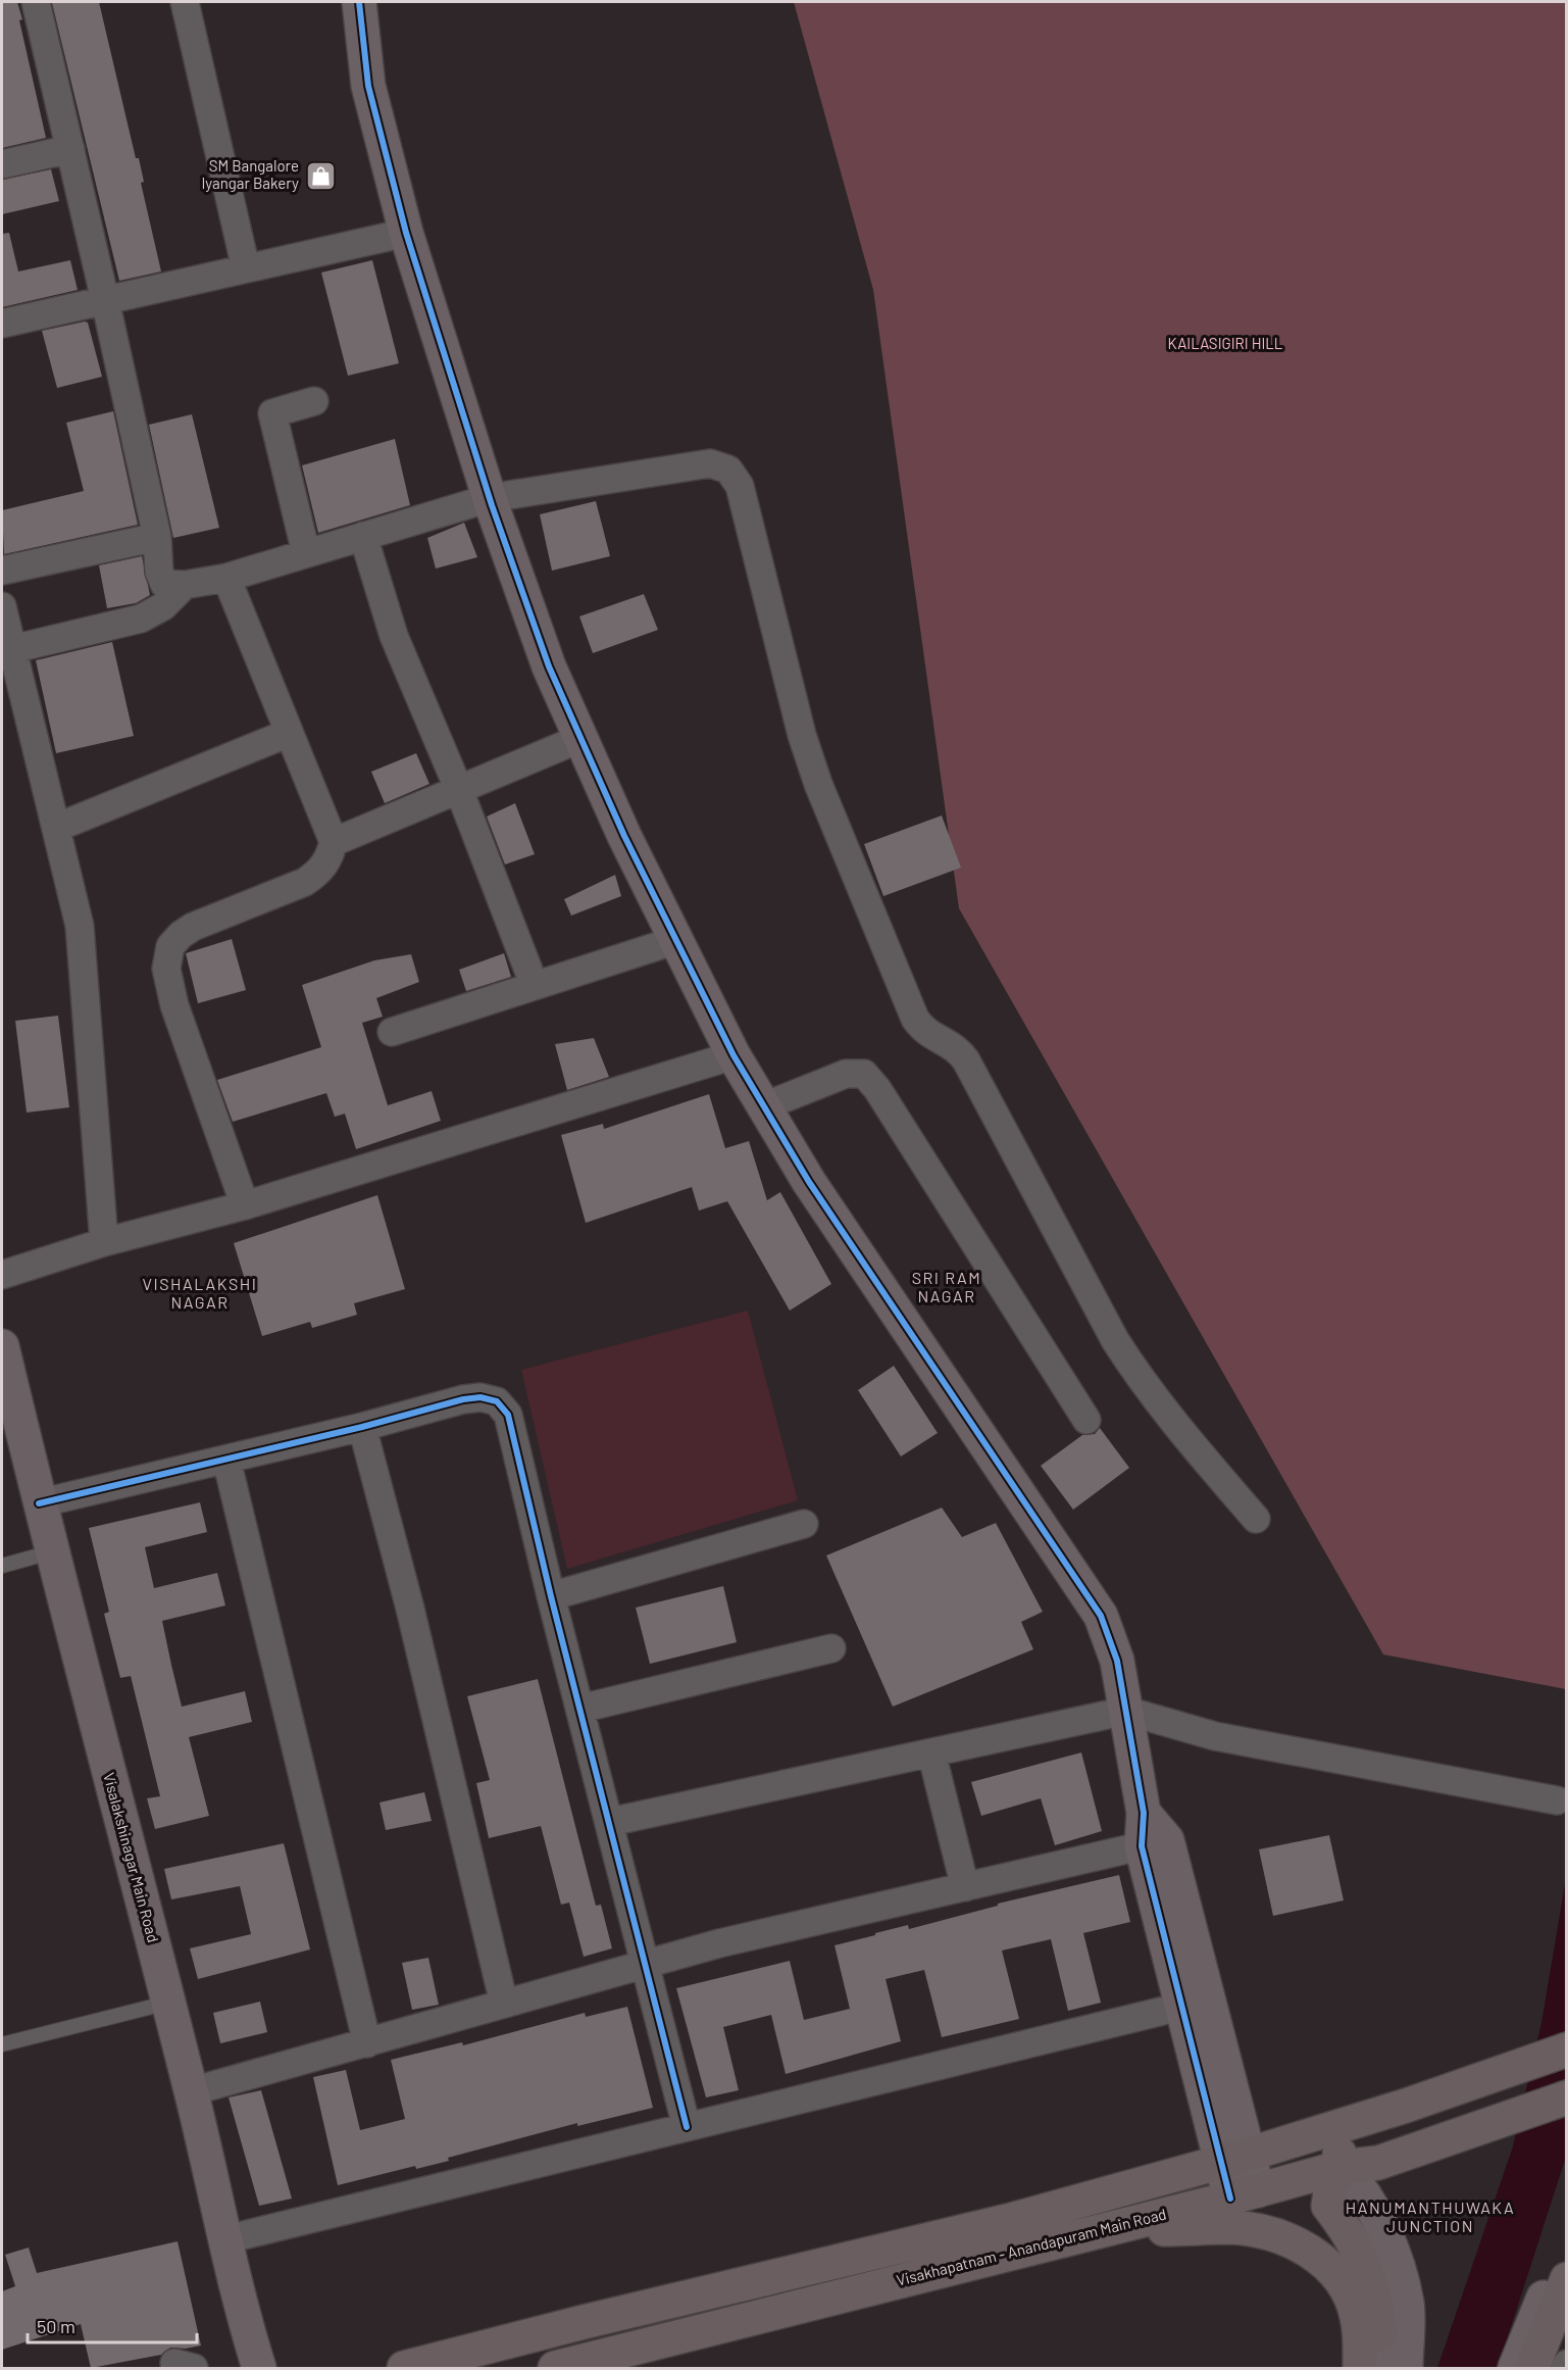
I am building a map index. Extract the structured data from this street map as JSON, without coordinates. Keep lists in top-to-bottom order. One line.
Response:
{"streets":{"main road":["Visakhapatnam - Anandapuram Main Road"],"street":["Visalakshinagar Main Road"]},"districts":["SRI RAM NAGAR","VISHALAKSHI NAGAR","HANUMANTHUWAKA JUNCTION"],"parks":["KAILASIGIRI HILL"],"places":{"shop":["SM Bangalore Iyangar Bakery"]},"scale_bar":"50 m"}
